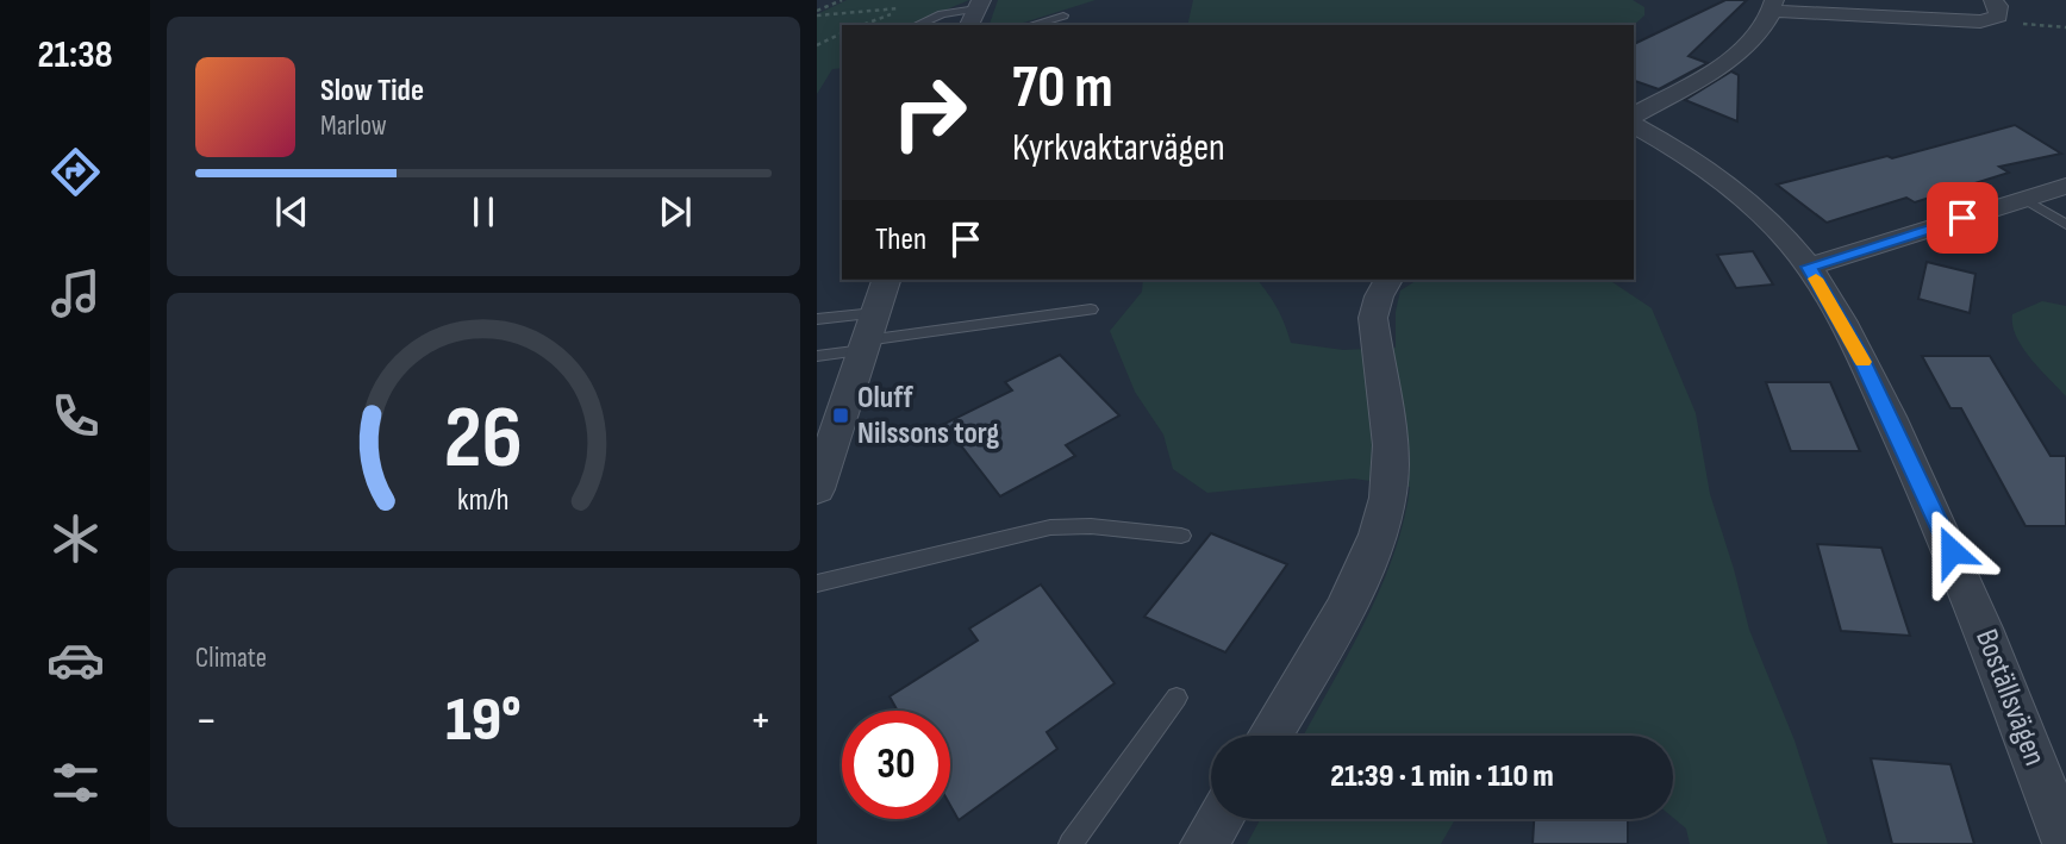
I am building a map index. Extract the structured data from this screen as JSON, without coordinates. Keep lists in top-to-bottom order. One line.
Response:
{"streets":{"street":["Boställsvägen"]},"places":{"transit":["Oluff Nilssons torg"]},"page":{"tabs":"21:38","turn":["70 m","Kyrkvaktarvägen"],"song":["Slow Tide","Marlow"],"then":"Then","tile":"Climate","heat":["−","19°","+"],"limit":"30","trip":"21:39 · 1 min · 110 m","gauge":["26","km/h"]}}
